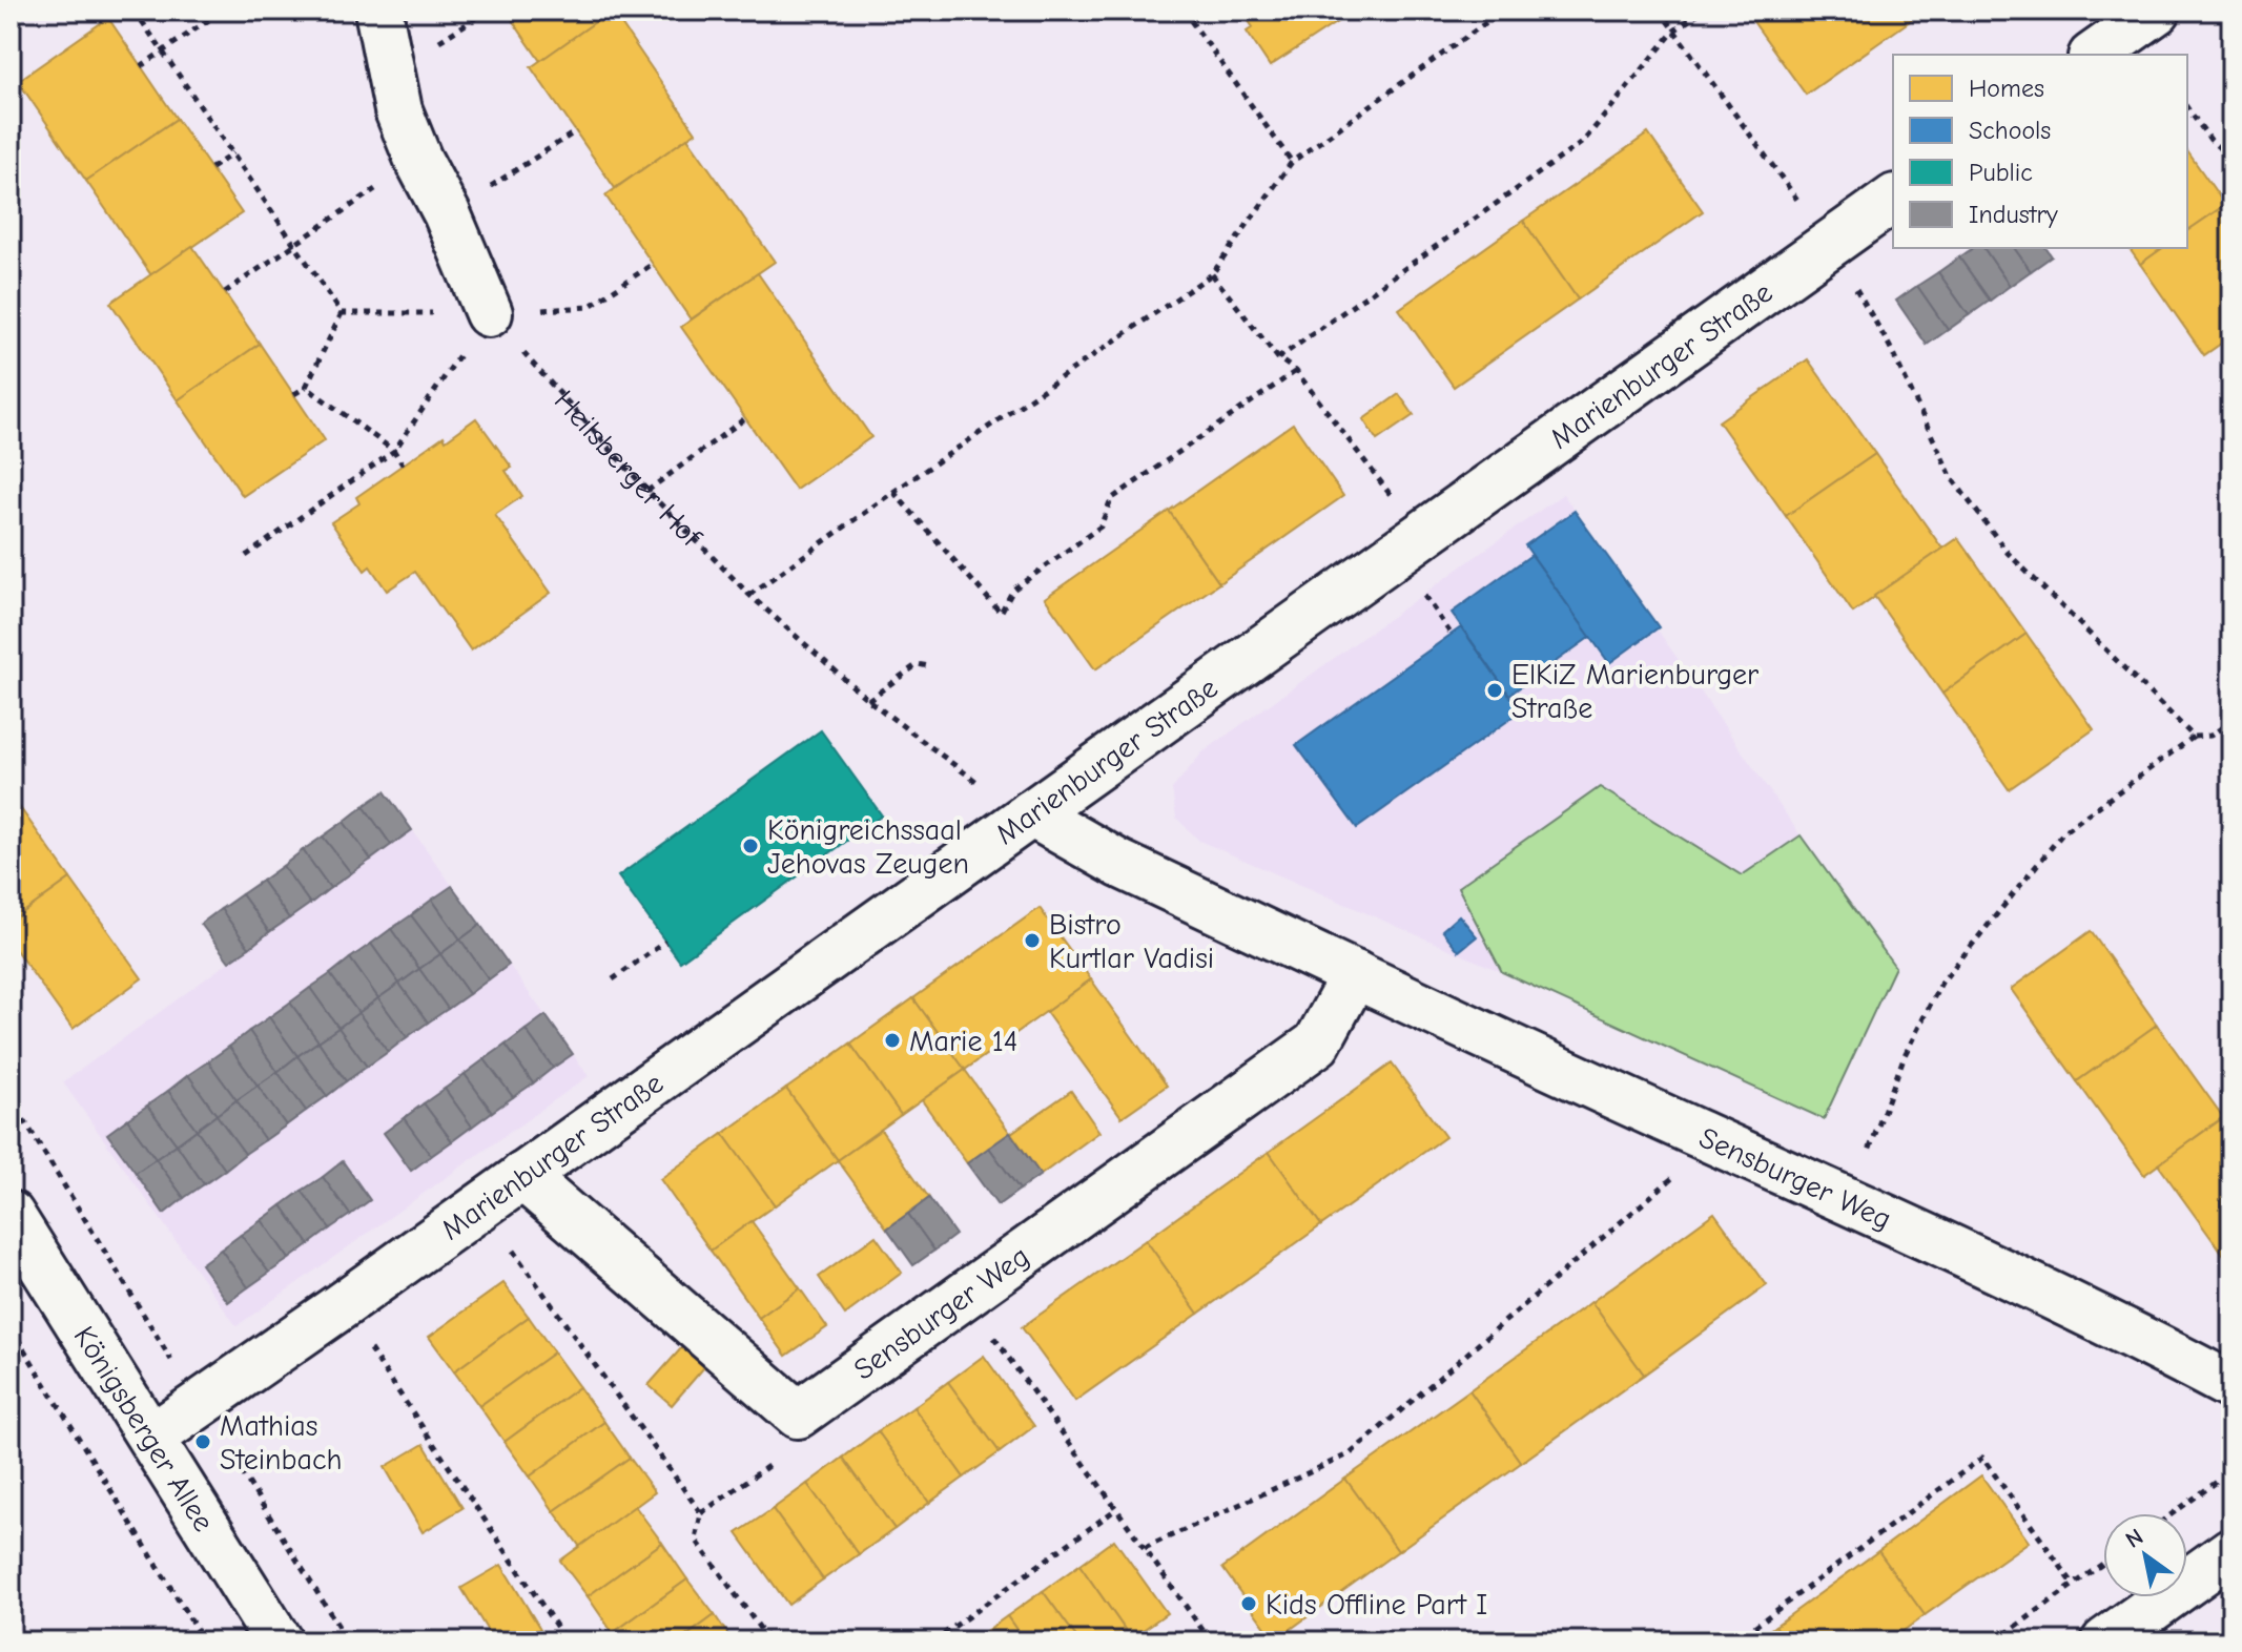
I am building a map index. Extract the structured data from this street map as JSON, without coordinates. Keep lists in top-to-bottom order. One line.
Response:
{"streets":{"street":["Marienburger Straße","Sensburger Weg","Königsberger Allee"],"path":["Heilsberger Hof"]},"crossings":[["Marienburger Straße","Heilsberger Hof"],["Marienburger Straße","Sensburger Weg"],["Marienburger Straße","Königsberger Allee"],["Heilsberger Hof","Sensburger Weg"]],"places":["ElKiZ Marienburger Straße","Königreichssaal Jehovas Zeugen","Bistro Kurtlar Vadisi","Marie 14","Mathias Steinbach","Kids Offline Part I"],"legend":["Homes","Schools","Public","Industry"],"north":"top left"}
